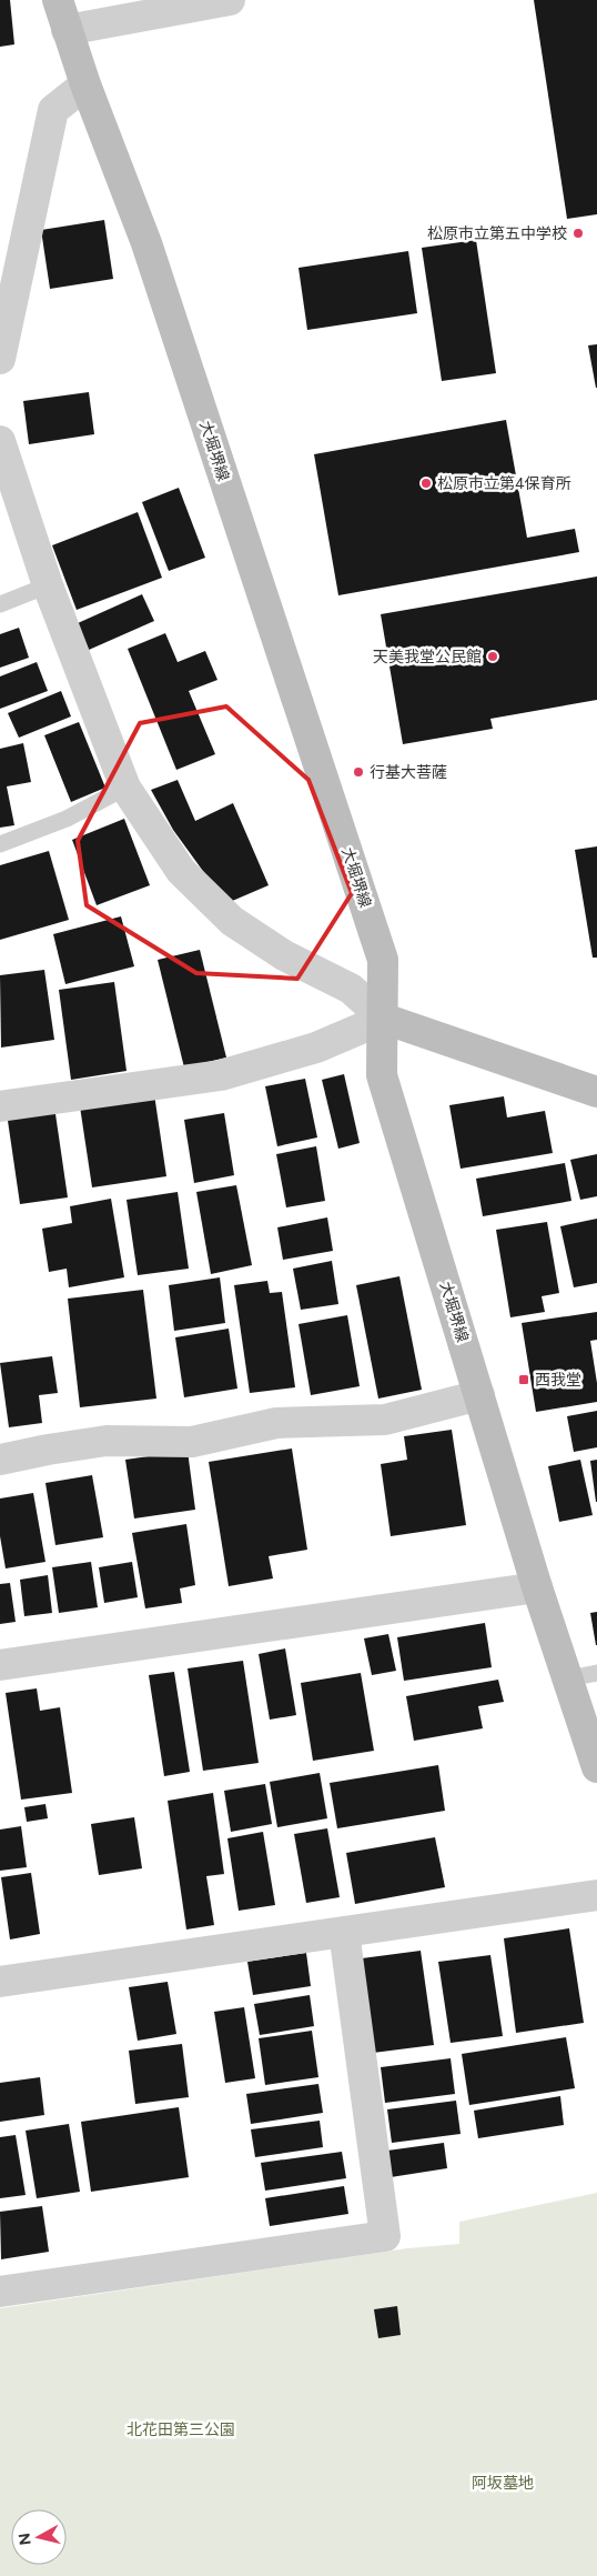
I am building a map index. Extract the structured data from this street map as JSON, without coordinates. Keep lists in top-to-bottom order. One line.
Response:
{"streets":{"main road":["大堀堺線"]},"parks":["北花田第三公園","阿坂墓地"],"places":{"other":["松原市立第五中学校","松原市立第4保育所","天美我堂公民館","行基大菩薩"],"transit":["西我堂"]},"north":"left"}
